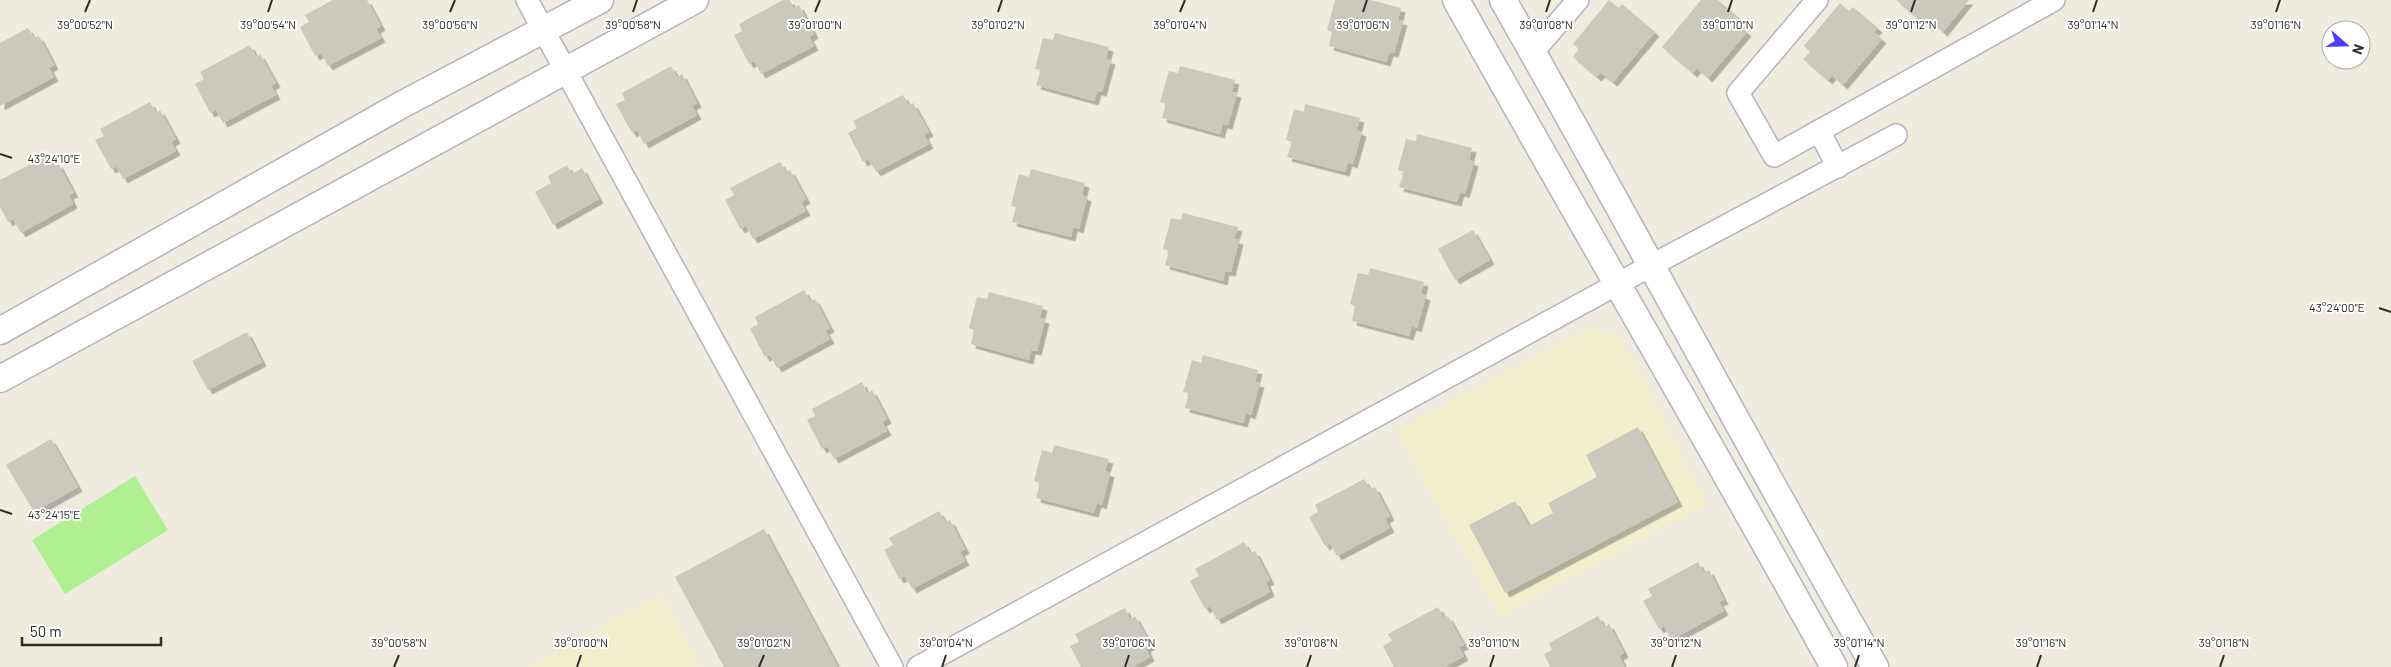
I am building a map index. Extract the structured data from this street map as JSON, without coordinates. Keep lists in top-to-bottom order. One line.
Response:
{"scale_bar":"50 m","north":"right","coordinates":["39°00'54\"N","39°00'56\"N","39°00'58\"N","39°01'00\"N","39°01'04\"N","39°01'08\"N","39°00'52\"N","39°01'02\"N","39°01'06\"N","39°01'10\"N","39°01'12\"N","39°01'14\"N","39°01'16\"N","43°24'10\"E","43°24'00\"E","43°24'15\"E","39°01'18\"N"]}
